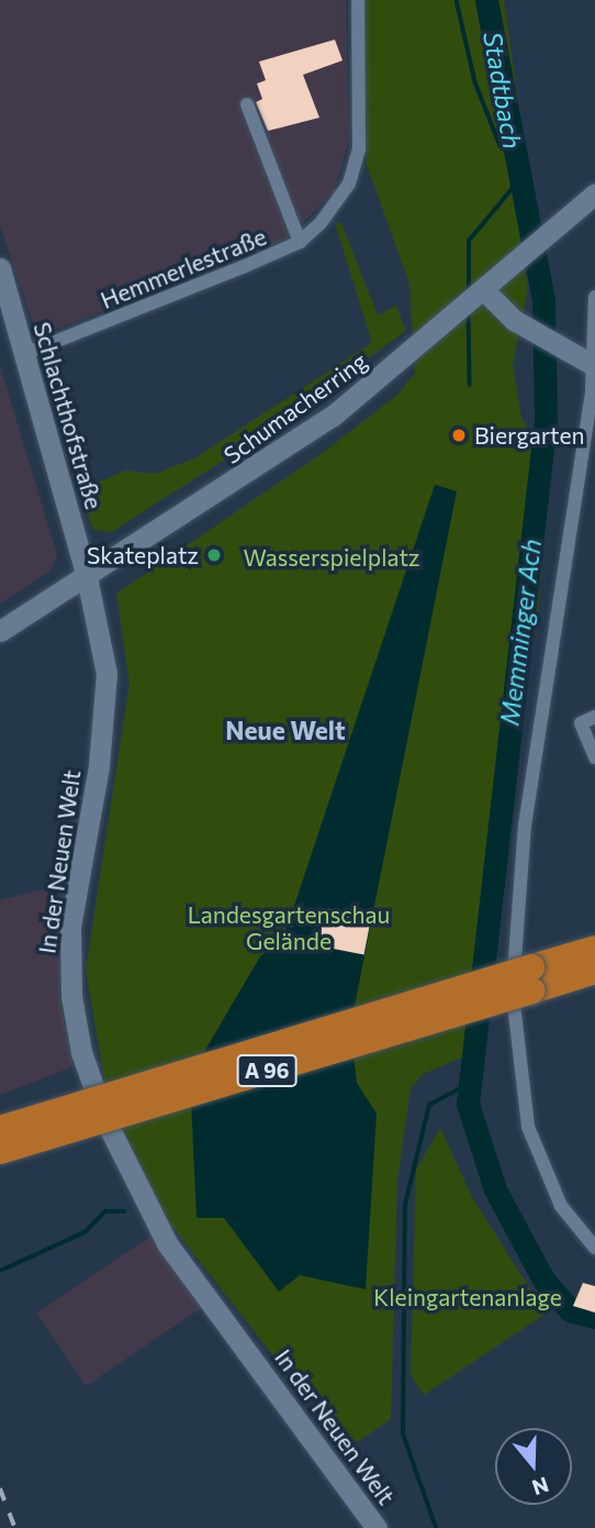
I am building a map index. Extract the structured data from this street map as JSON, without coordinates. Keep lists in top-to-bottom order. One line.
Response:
{"streets":{"highway":["A 96"],"street":["Hemmerlestraße","Schumacherring","Schlachthofstraße","In der Neuen Welt"]},"crossings":[["Hemmerlestraße","Schlachthofstraße"],["Schumacherring","Schlachthofstraße"],["Schumacherring","In der Neuen Welt"],["Schlachthofstraße","In der Neuen Welt"]],"districts":["Neue Welt"],"water":["Stadtbach","Memminger Ach"],"parks":["Wasserspielplatz","Landesgartenschau Gelände","Kleingartenanlage"],"places":["Biergarten","Skateplatz"],"north":"bottom"}
